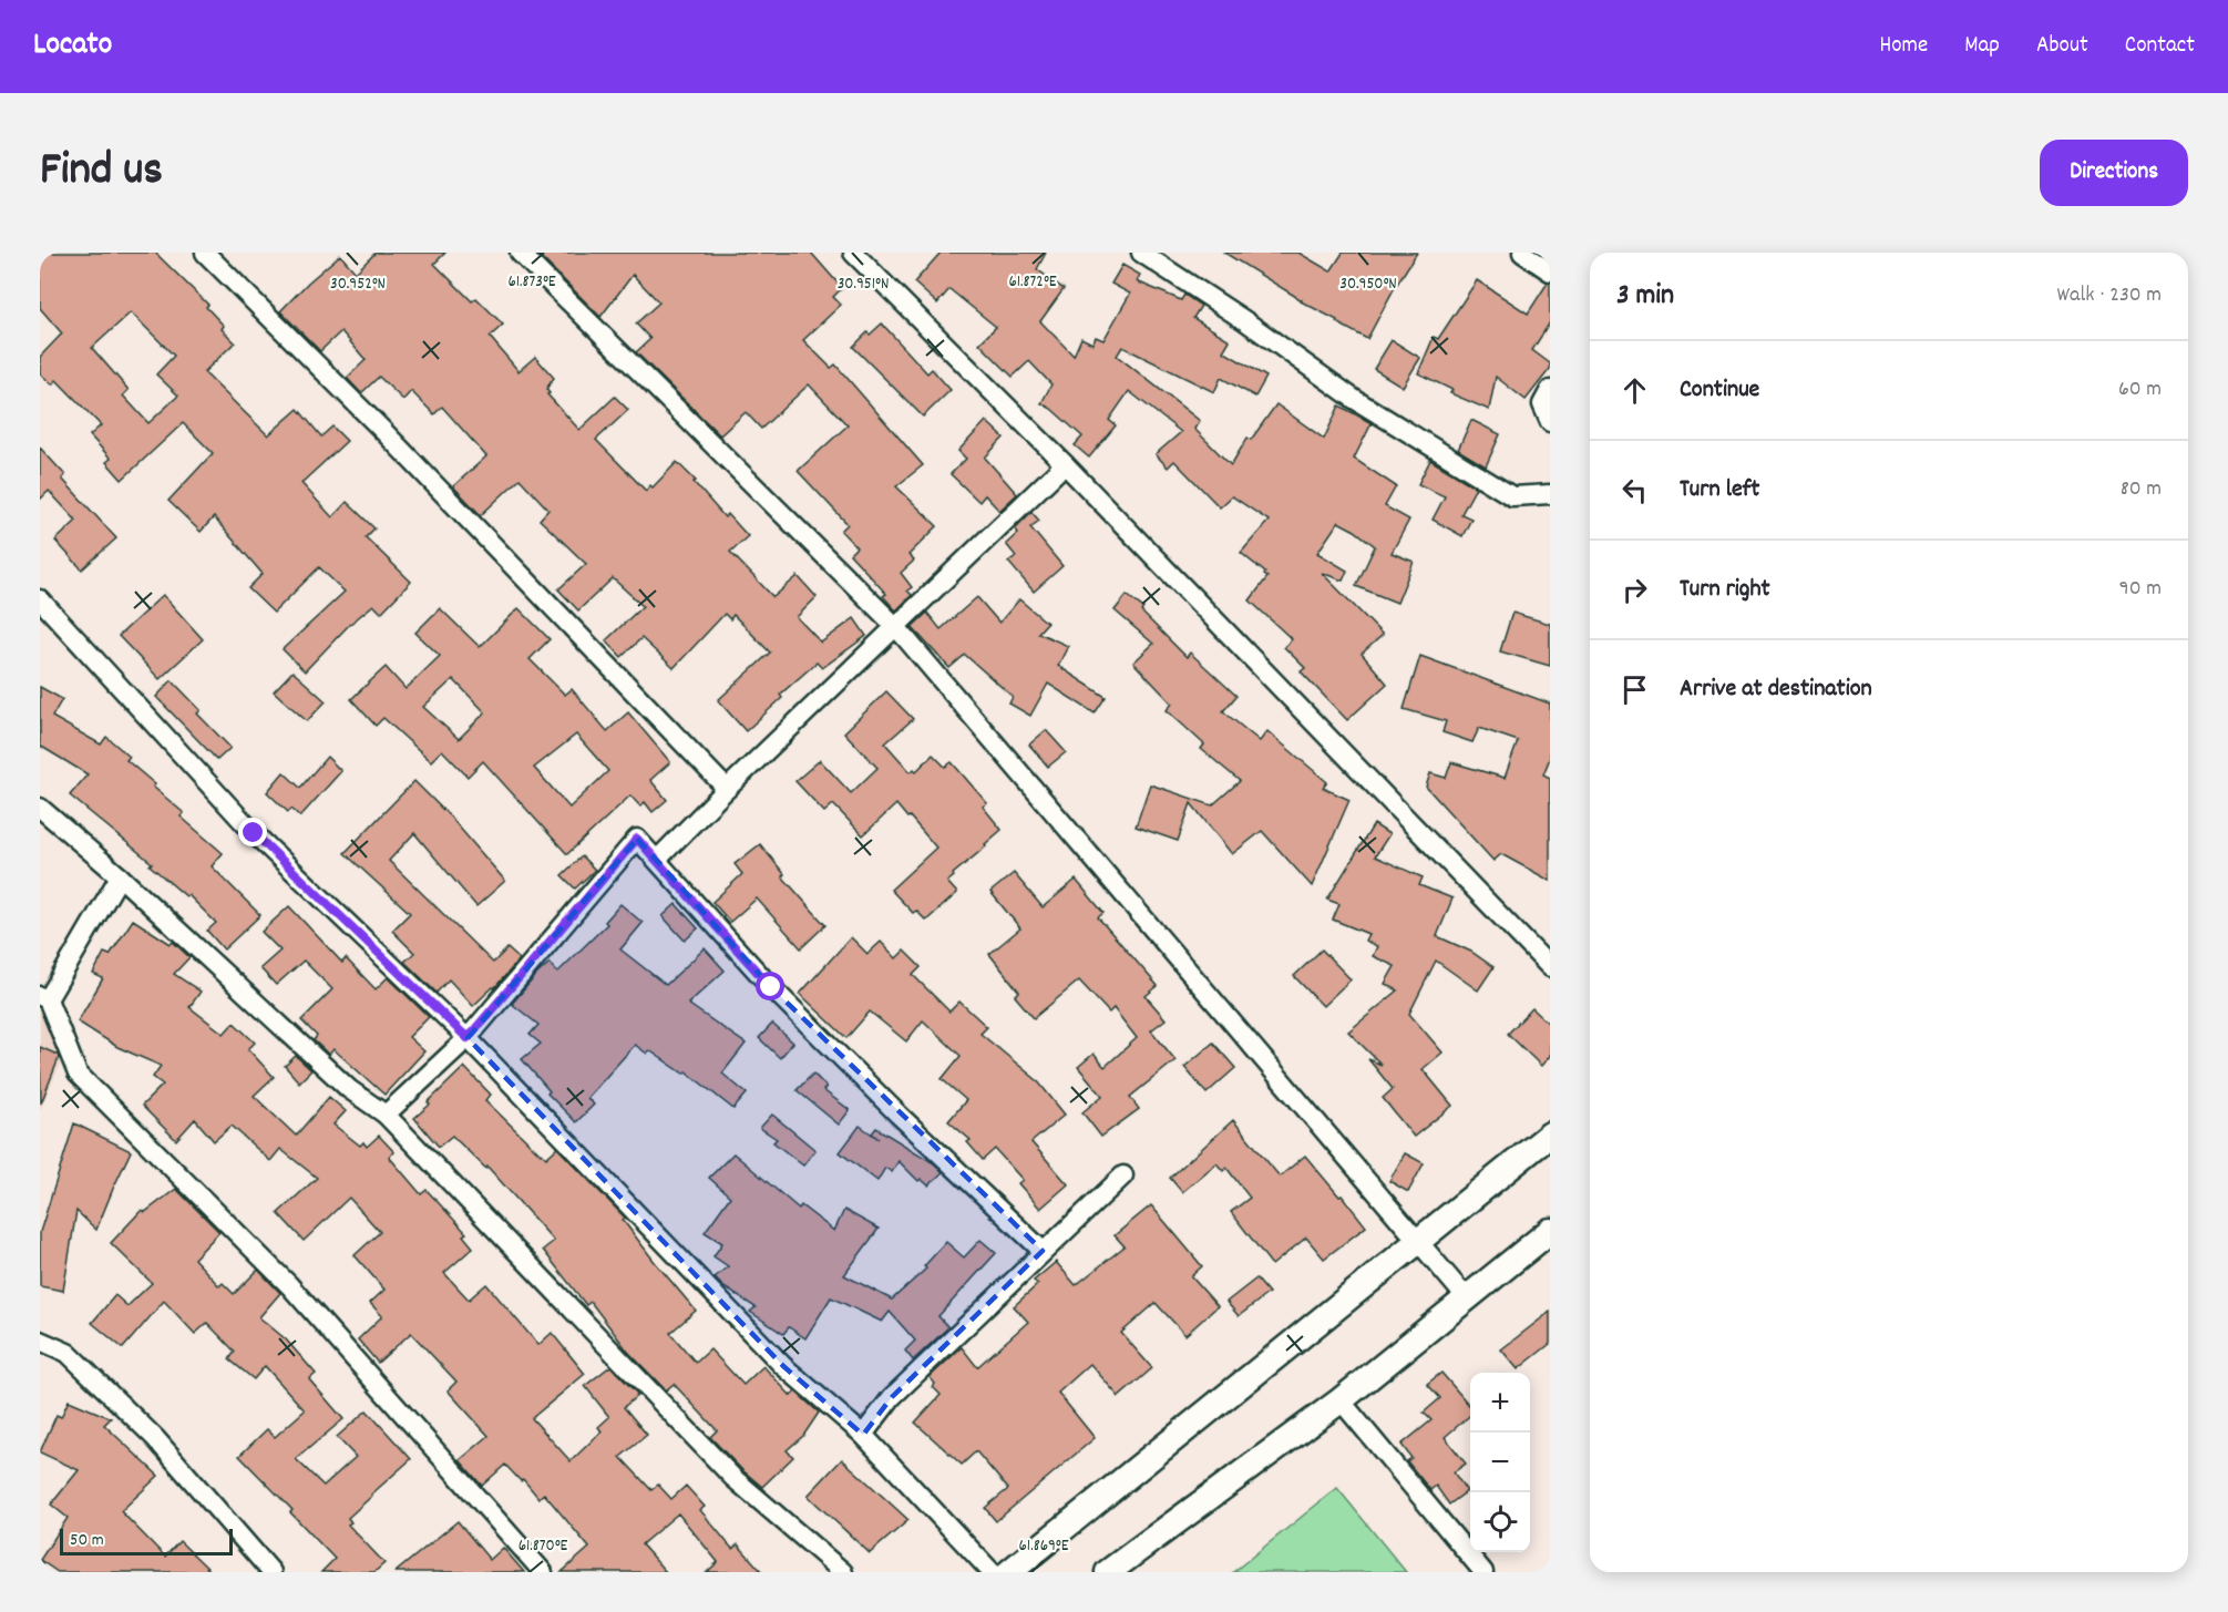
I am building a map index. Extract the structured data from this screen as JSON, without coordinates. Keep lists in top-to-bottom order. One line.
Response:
{"scale_bar":"50 m","page":{"header":"Locato","nav":["Home","Map","About","Contact"],"title":"Find us","buttons":"Directions","heading":["3 min","Walk · 230 m"],"list":[["Continue","60 m"],["Turn left","80 m"],["Turn right","90 m"],"Arrive at destination"],"map_buttons":["+","−"],"scale":"50 m"},"coordinates":["61.873°E","61.872°E","30.952°N","30.951°N","30.950°N","61.870°E","61.869°E"]}
